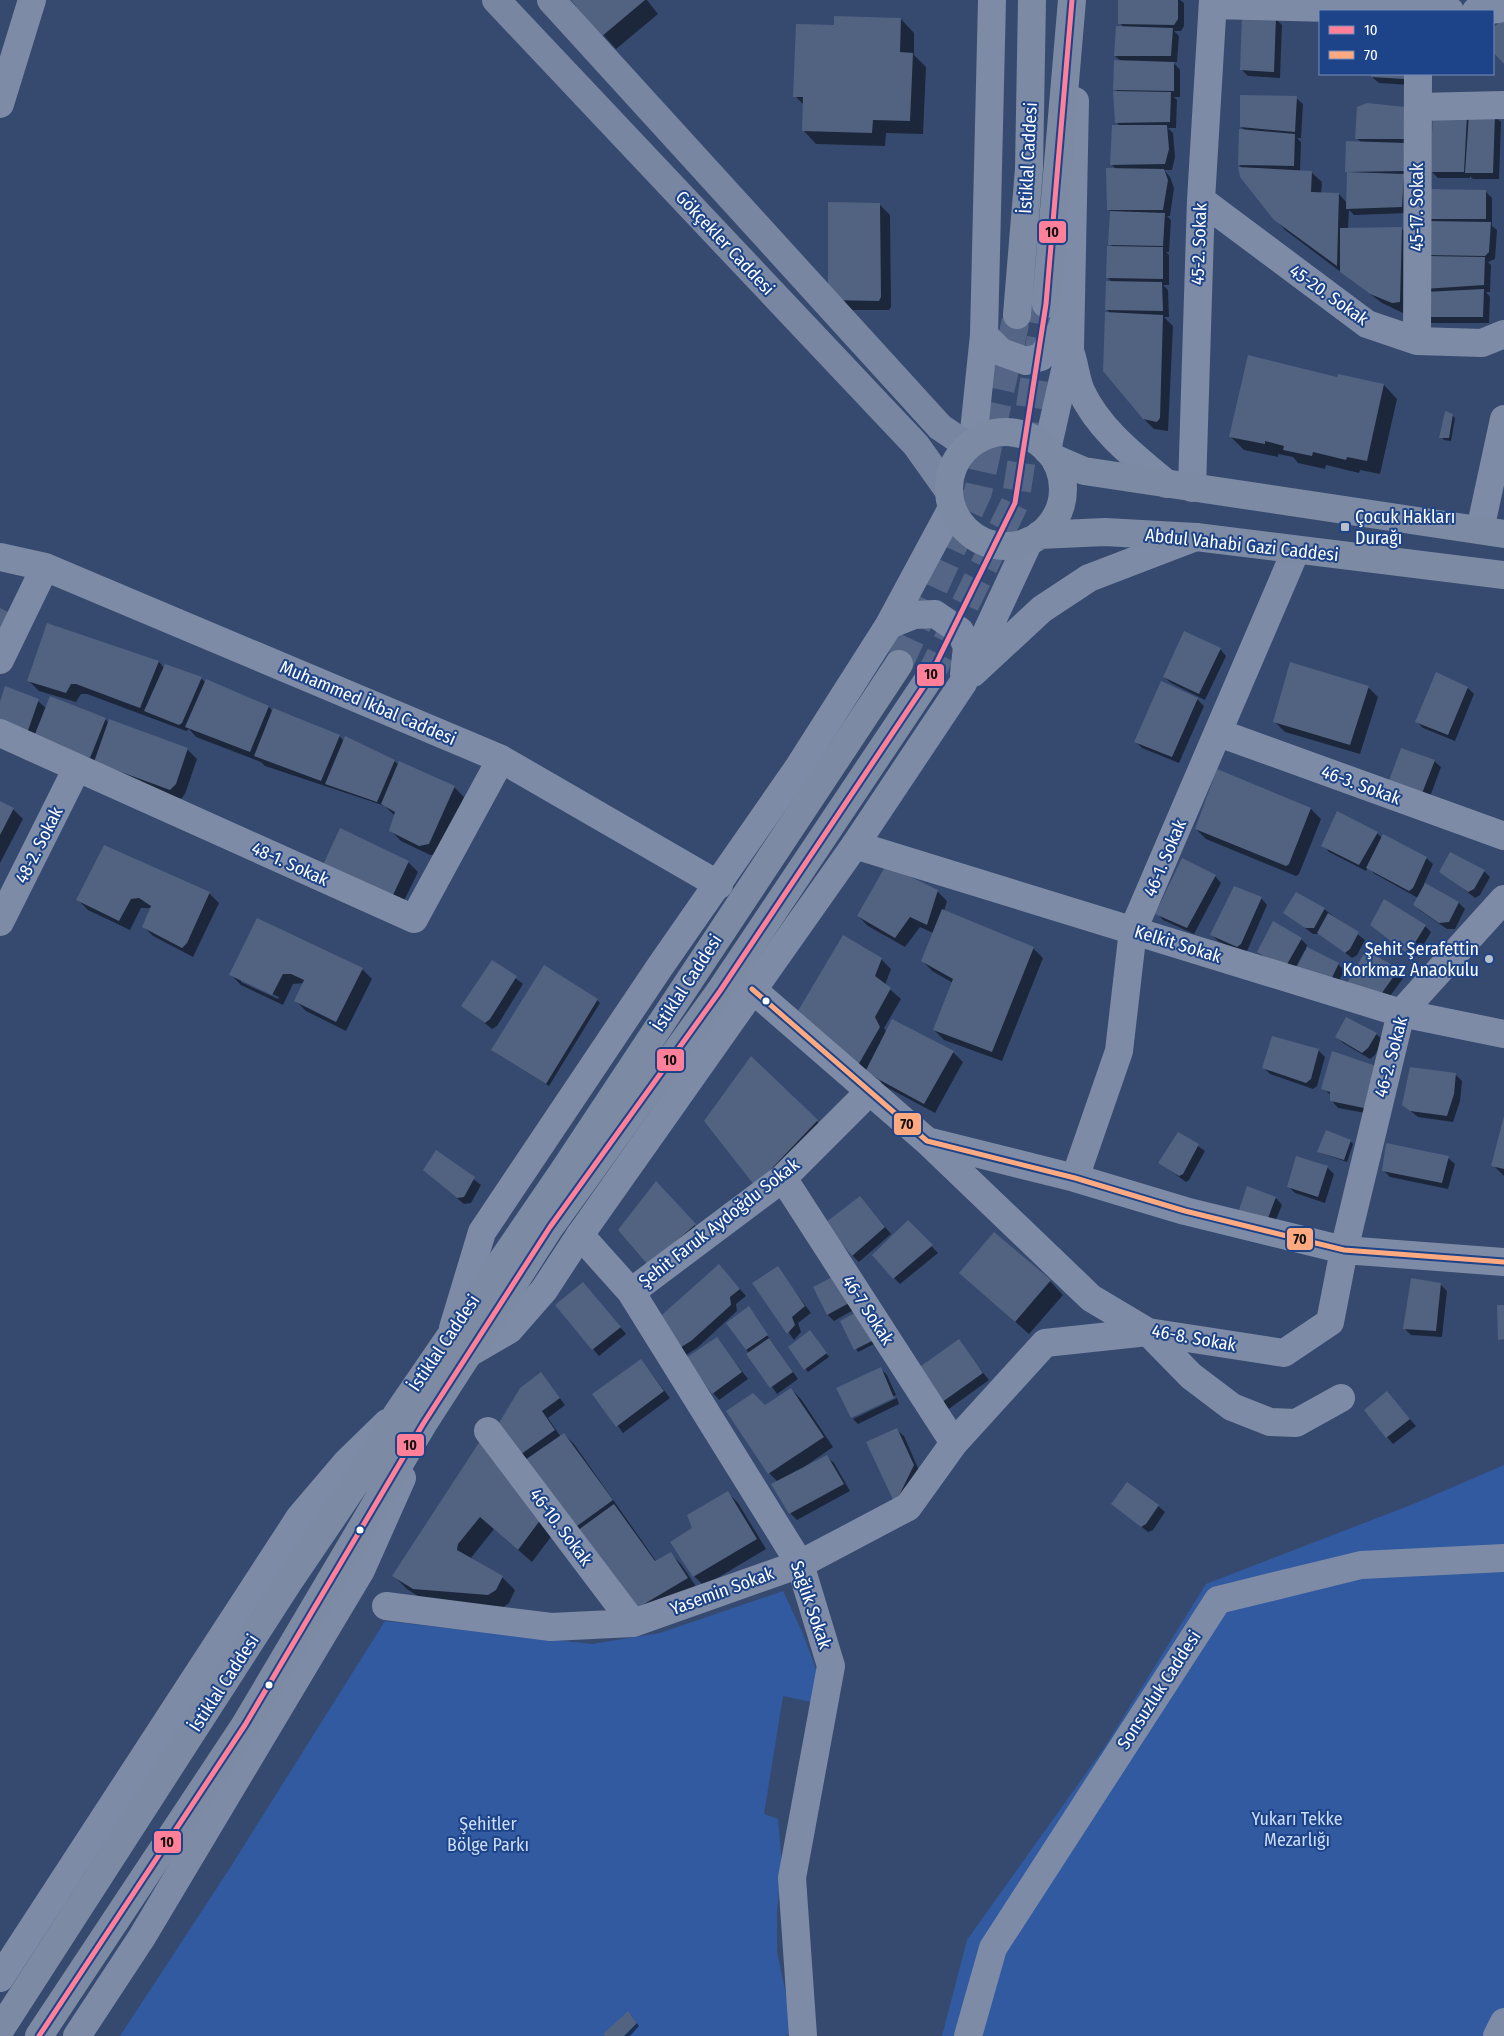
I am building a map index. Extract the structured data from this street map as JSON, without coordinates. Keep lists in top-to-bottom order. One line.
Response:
{"streets":{"main road":["İstiklal Caddesi","Gökçekler Caddesi","Abdul Vahabi Gazi Caddesi"],"street":["45-17. Sokak","45-2. Sokak","45-20. Sokak","Muhammed İkbal Caddesi","46-3. Sokak","48-2. Sokak","46-1. Sokak","48-1. Sokak","Kelkit Sokak","46-2. Sokak","Şehit Faruk Aydoğdu Sokak","46-7 Sokak","46-8. Sokak","46-10. Sokak","Yasemin Sokak","Sağlık Sokak","Sonsuzluk Caddesi"]},"crossings":[["45-17. Sokak","45-20. Sokak"],["Gökçekler Caddesi","Abdul Vahabi Gazi Caddesi"],["45-2. Sokak","45-20. Sokak"],["Abdul Vahabi Gazi Caddesi","46-1. Sokak"],["Muhammed İkbal Caddesi","48-1. Sokak"],["46-3. Sokak","46-1. Sokak"],["48-2. Sokak","48-1. Sokak"],["46-1. Sokak","Kelkit Sokak"],["Kelkit Sokak","46-2. Sokak"],["46-2. Sokak","46-8. Sokak"],["Şehit Faruk Aydoğdu Sokak","46-7 Sokak"],["Şehit Faruk Aydoğdu Sokak","46-8. Sokak"],["Şehit Faruk Aydoğdu Sokak","Sağlık Sokak"],["46-7 Sokak","Yasemin Sokak"],["46-8. Sokak","Yasemin Sokak"],["46-10. Sokak","Yasemin Sokak"],["Yasemin Sokak","Sağlık Sokak"]],"parks":["Yukarı Tekke Mezarlığı","Şehitler Bölge Parkı"],"places":{"transit":["Çocuk Hakları Durağı"],"other":["Şehit Şerafettin Korkmaz Anaokulu"]},"lines":["transit line 10","transit line 70"],"legend":["10","70"]}
